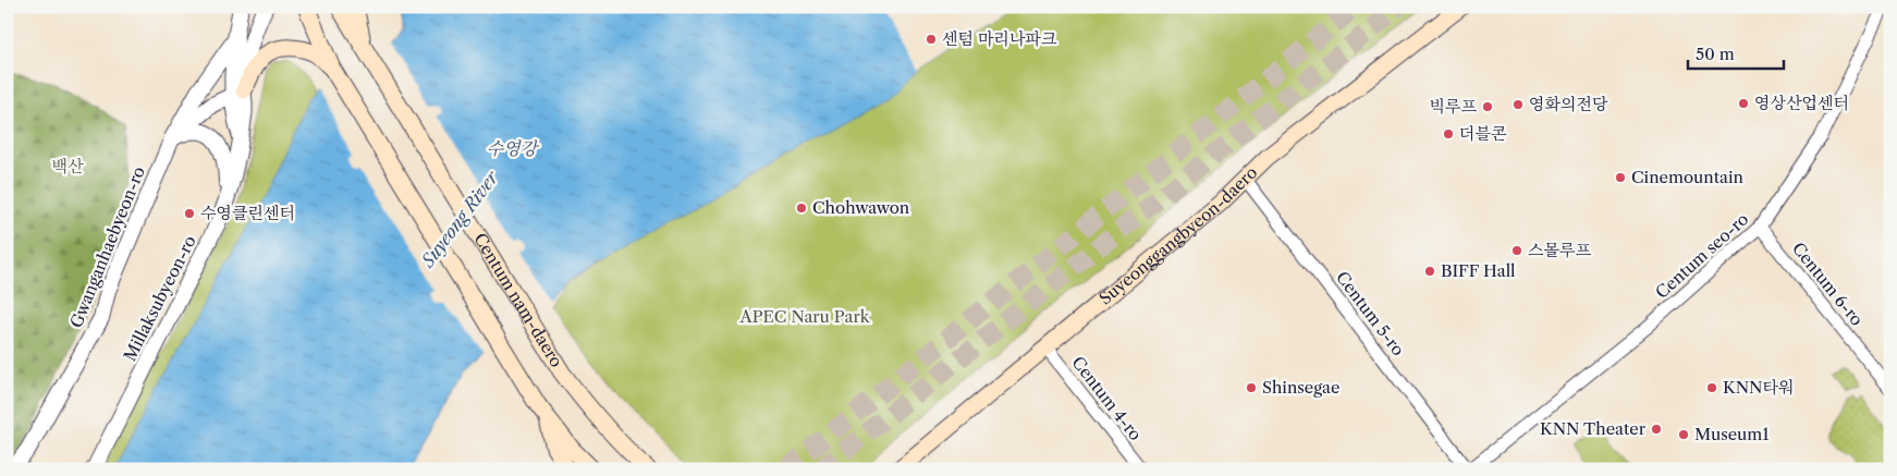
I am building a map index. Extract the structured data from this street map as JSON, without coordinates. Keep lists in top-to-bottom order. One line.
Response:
{"streets":{"main road":["Suyeonggangbyeon-daero","Centum nam-daero"],"street":["Gwanganhaebyeon-ro","Centum seo-ro","Centum 6-ro","Millaksubyeon-ro","Centum 5-ro","Centum 4-ro"]},"crossings":[["Suyeonggangbyeon-daero","Centum 5-ro"],["Suyeonggangbyeon-daero","Centum 4-ro"],["Gwanganhaebyeon-ro","Millaksubyeon-ro"],["Centum seo-ro","Centum 6-ro"],["Centum seo-ro","Centum 5-ro"]],"water":["수영강","Suyeong River"],"parks":["백산","APEC Naru Park"],"places":["센텀 마리나파크","영상산업센터","영화의전당","빅루프","더블콘","Cinemountain","Chohwawon","수영클린센터","스몰루프","BIFF Hall","Shinsegae","KNN타워","KNN Theater","Museum1"],"scale_bar":"50 m"}
